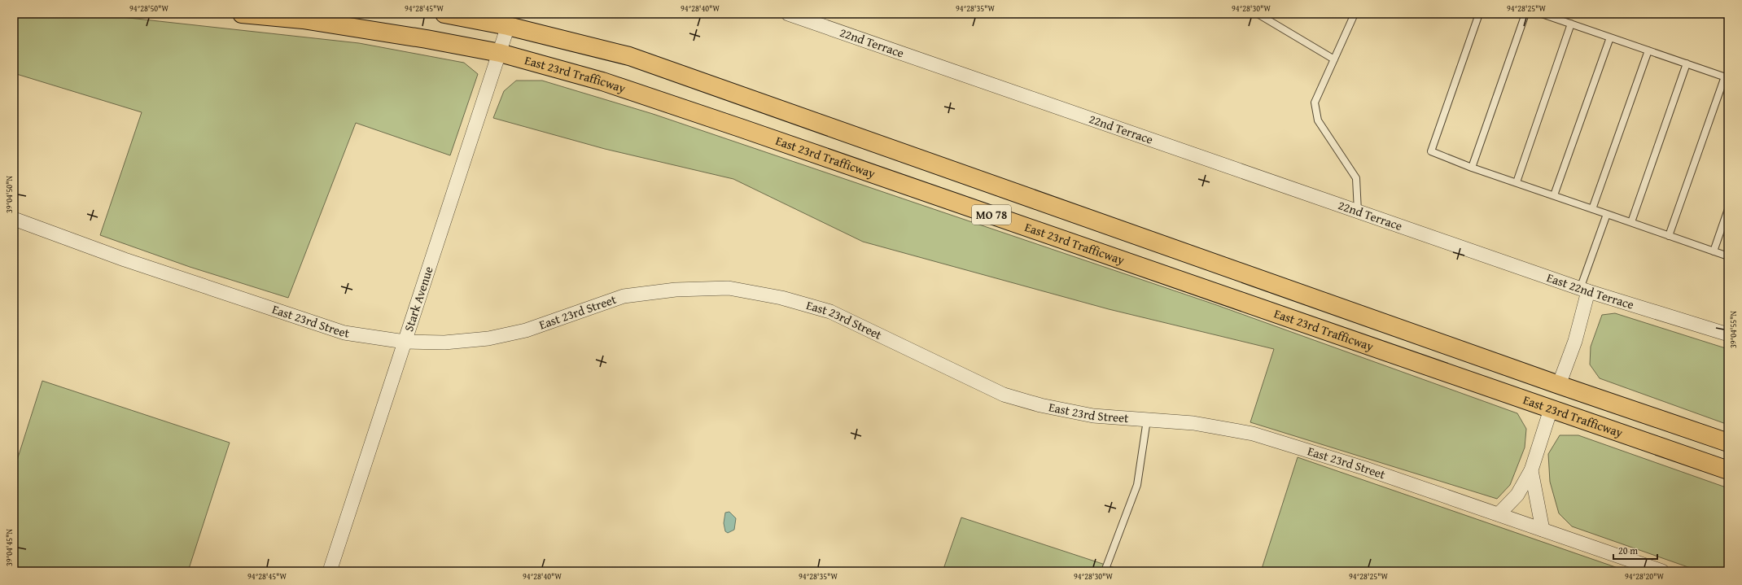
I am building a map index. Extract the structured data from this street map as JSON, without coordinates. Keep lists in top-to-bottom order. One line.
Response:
{"streets":{"main road":["East 23rd Trafficway","MO 78"],"street":["22nd Terrace","East 22nd Terrace","Stark Avenue","East 23rd Street"]},"crossings":[["22nd Terrace","East 22nd Terrace"],["East 23rd Trafficway","Stark Avenue"],["MO 78","Stark Avenue"],["Stark Avenue","East 23rd Street"]],"scale_bar":"20 m","coordinates":["94°28'50\"W","94°28'45\"W","94°28'40\"W","94°28'35\"W","94°28'30\"W","94°28'25\"W","39°04'50\"N","39°04'55\"N","39°04'45\"N","94°28'20\"W"]}
